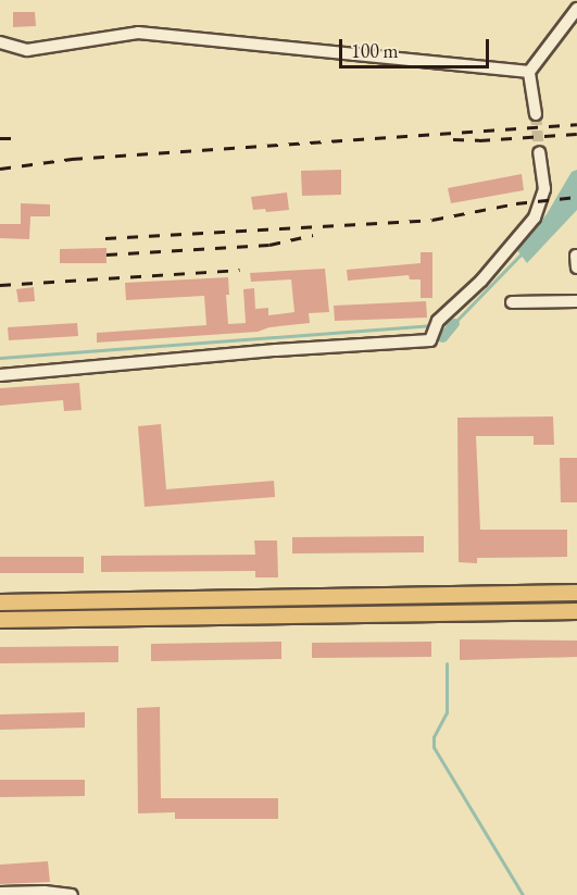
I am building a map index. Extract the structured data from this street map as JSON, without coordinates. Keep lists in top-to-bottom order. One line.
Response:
{"scale_bar":"100 m"}
